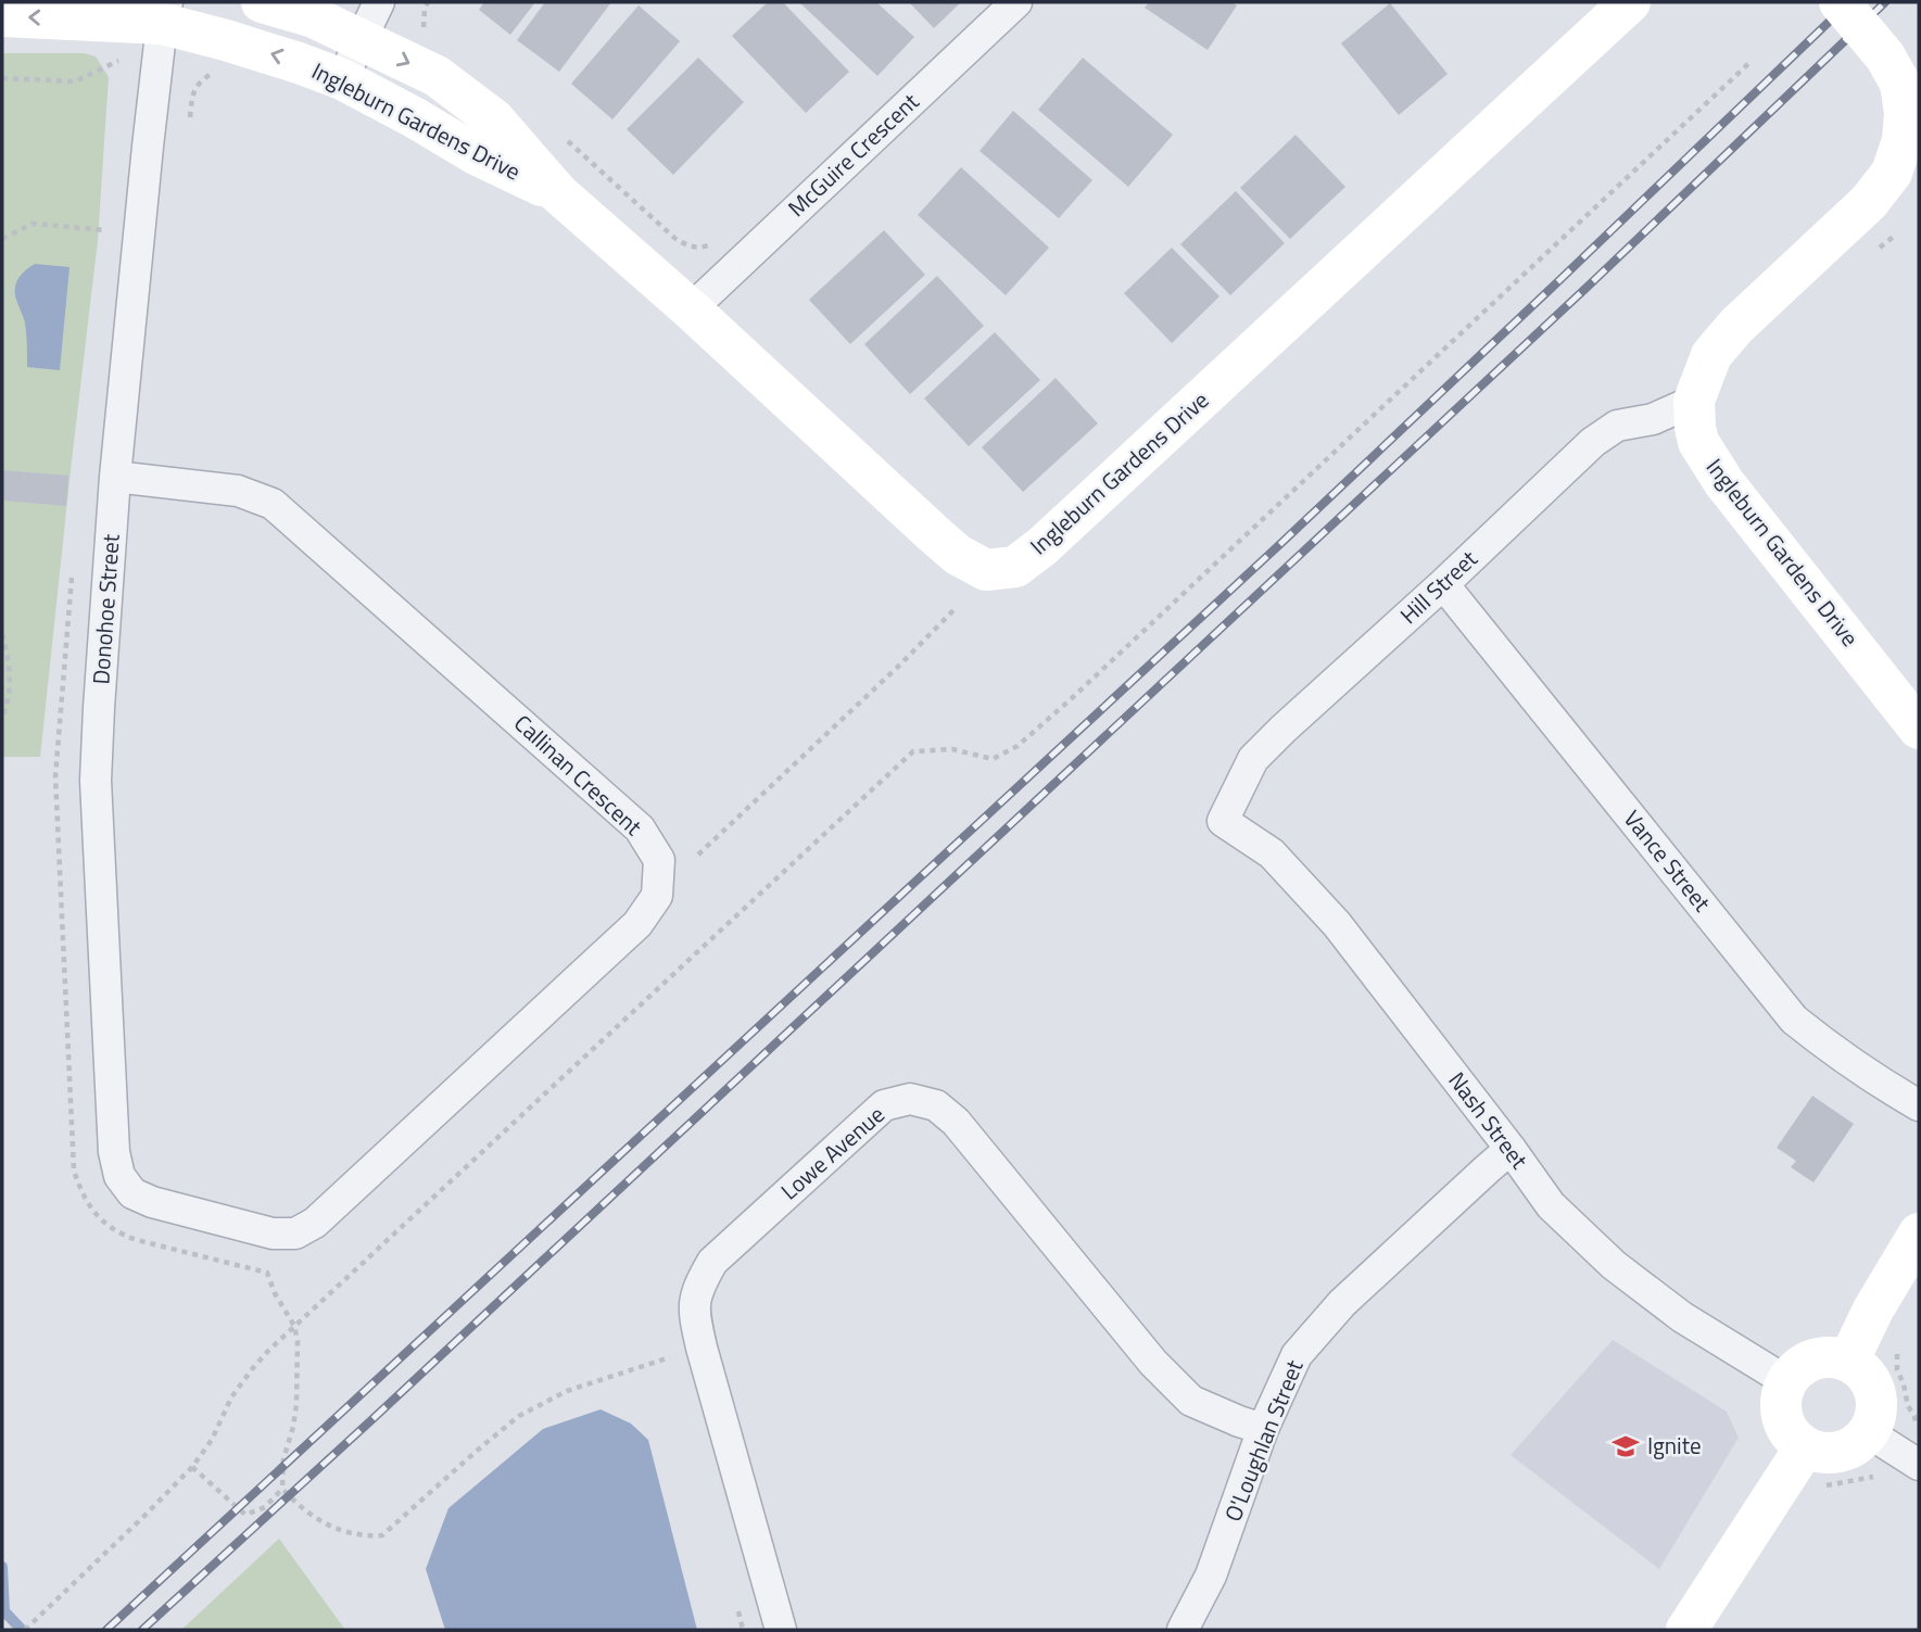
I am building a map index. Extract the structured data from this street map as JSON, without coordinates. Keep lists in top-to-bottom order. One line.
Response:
{"streets":{"street":["Ingleburn Gardens Drive","McGuire Crescent","Hill Street","Donohoe Street","Callinan Crescent","Vance Street","Nash Street","Lowe Avenue","O'Loughlan Street"]},"crossings":[["Ingleburn Gardens Drive","McGuire Crescent"],["Ingleburn Gardens Drive","Hill Street"],["Ingleburn Gardens Drive","Donohoe Street"],["Hill Street","Vance Street"],["Hill Street","Nash Street"],["Donohoe Street","Callinan Crescent"],["Nash Street","O'Loughlan Street"],["Lowe Avenue","O'Loughlan Street"]],"places":{"school or university":["Ignite"]}}
